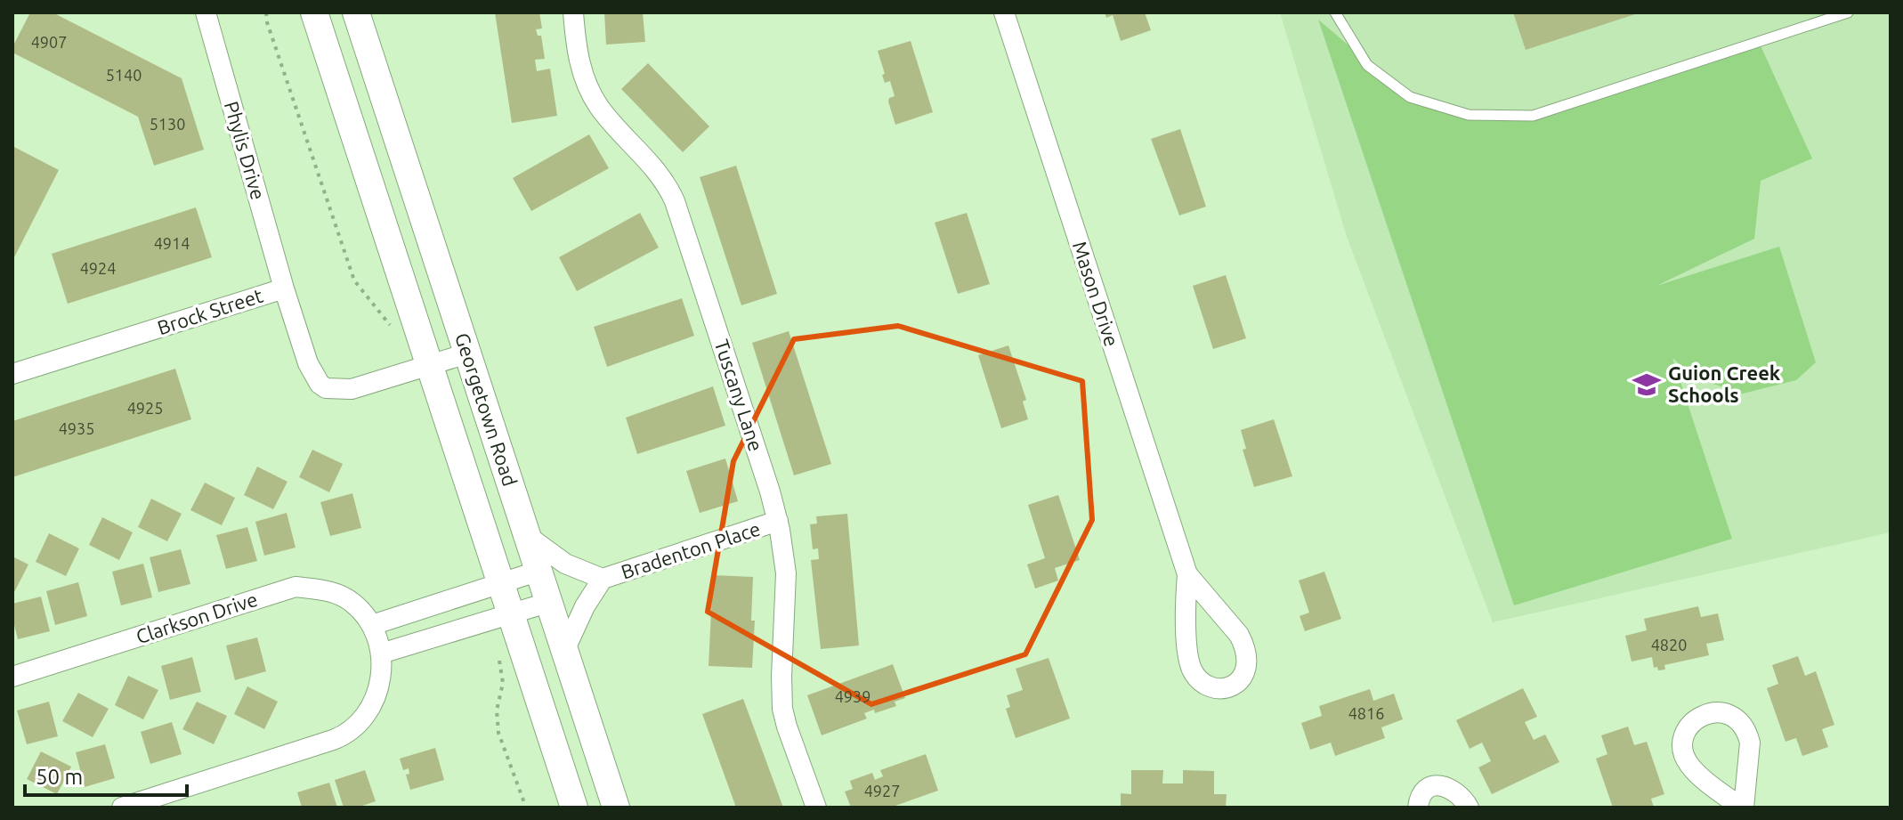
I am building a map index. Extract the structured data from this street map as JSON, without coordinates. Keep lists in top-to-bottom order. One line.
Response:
{"streets":{"main road":["Georgetown Road"],"street":["Phylis Drive","Mason Drive","Brock Street","Tuscany Lane","Bradenton Place","Clarkson Drive"]},"crossings":[["Phylis Drive","Brock Street"],["Brock Street","Georgetown Road"],["Tuscany Lane","Bradenton Place"]],"places":{"school or university":["Guion Creek Schools"]},"house_numbers":["4907","5140","5130","4914","4924","4925","4935","4820","4939","4816","4927"],"scale_bar":"50 m"}
